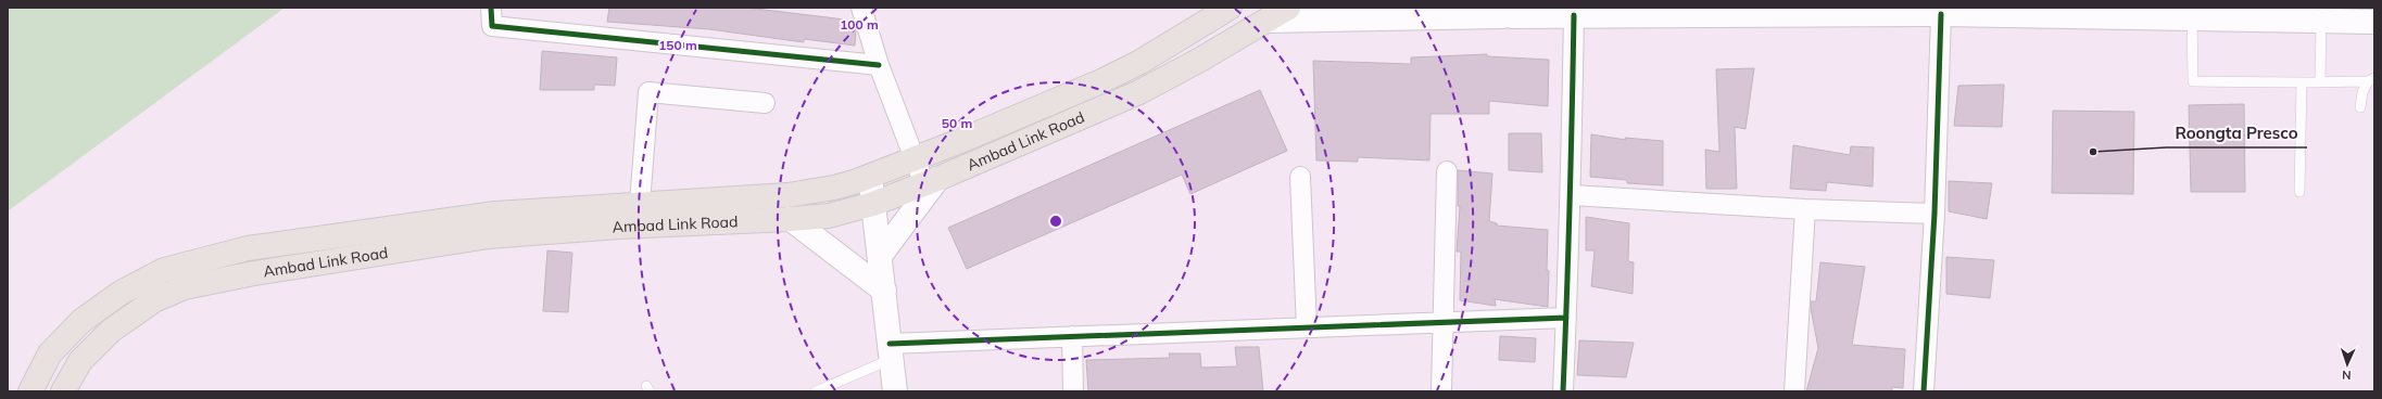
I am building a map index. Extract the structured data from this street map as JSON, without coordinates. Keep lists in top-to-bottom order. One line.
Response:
{"streets":{"main road":["Ambad Link Road"]},"places":["Roongta Presco"],"north":"bottom","rings":["100 m","150 m","50 m"]}
